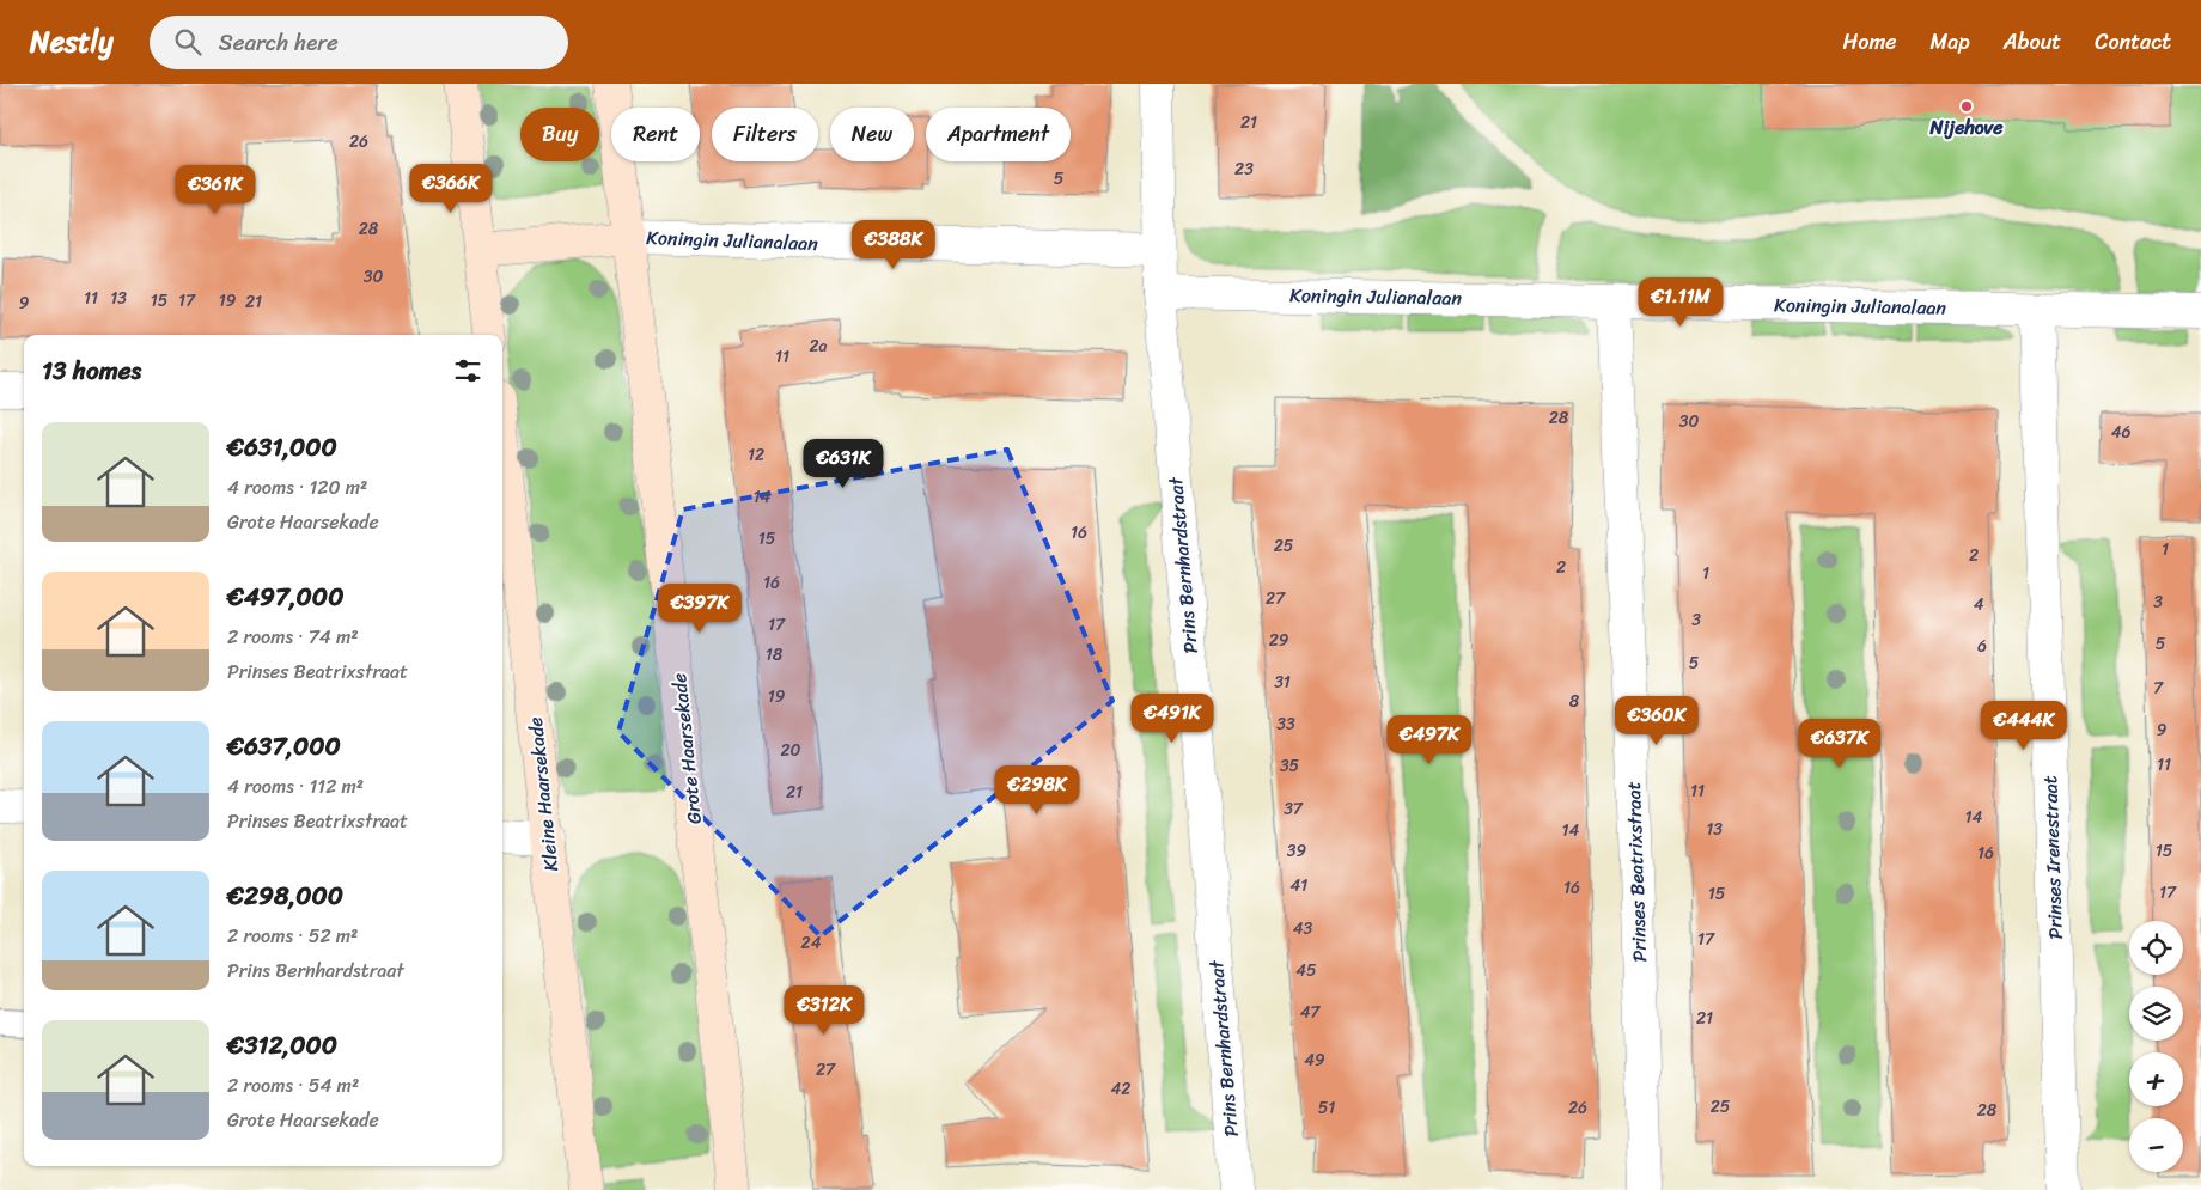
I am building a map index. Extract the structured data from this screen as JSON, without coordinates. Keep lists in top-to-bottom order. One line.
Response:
{"streets":{"street":["Koningin Julianalaan","Prins Bernhardstraat","Grote Haarsekade","Kleine Haarsekade","Prinses Irenestraat","Prinses Beatrixstraat"]},"crossings":[["Koningin Julianalaan","Prins Bernhardstraat"],["Koningin Julianalaan","Grote Haarsekade"],["Koningin Julianalaan","Prinses Irenestraat"],["Koningin Julianalaan","Prinses Beatrixstraat"]],"places":["Nijehove"],"house_numbers":["21","26","23","5","28","30","11","13","15","17","19","21","9","2a","11","28","30","46","12","14","16","15","25","1","2","2","1","16","27","3","4","3","17","29","5","6","18","5","31","7","19","8","33","9","20","11","35","11","21","37","14","13","14","39","15","16","41","16","17","15","43","17","24","45","47","21","49","27","42","25","51","26","28"],"page":{"header":"Nestly","search":"Search here","nav":["Home","Map","About","Contact"],"chip":["Buy","Rent","Filters","New","Apartment"],"price":["€366K","€361K","€388K","€1.11M","€631K","€397K","€491K","€360K","€444K","€497K","€637K","€298K","€312K"],"heading":"13 homes","list":[{"name":"€631,000","note":"4 rooms · 120 m² · Grote Haarsekade"},{"name":"€497,000","note":"2 rooms · 74 m² · Prinses Beatrixstraat"},{"name":"€637,000","note":"4 rooms · 112 m² · Prinses Beatrixstraat"},{"name":"€298,000","note":"2 rooms · 52 m² · Prins Bernhardstraat"},{"name":"€312,000","note":"2 rooms · 54 m² · Grote Haarsekade"}],"map_buttons":["+","−"]}}
